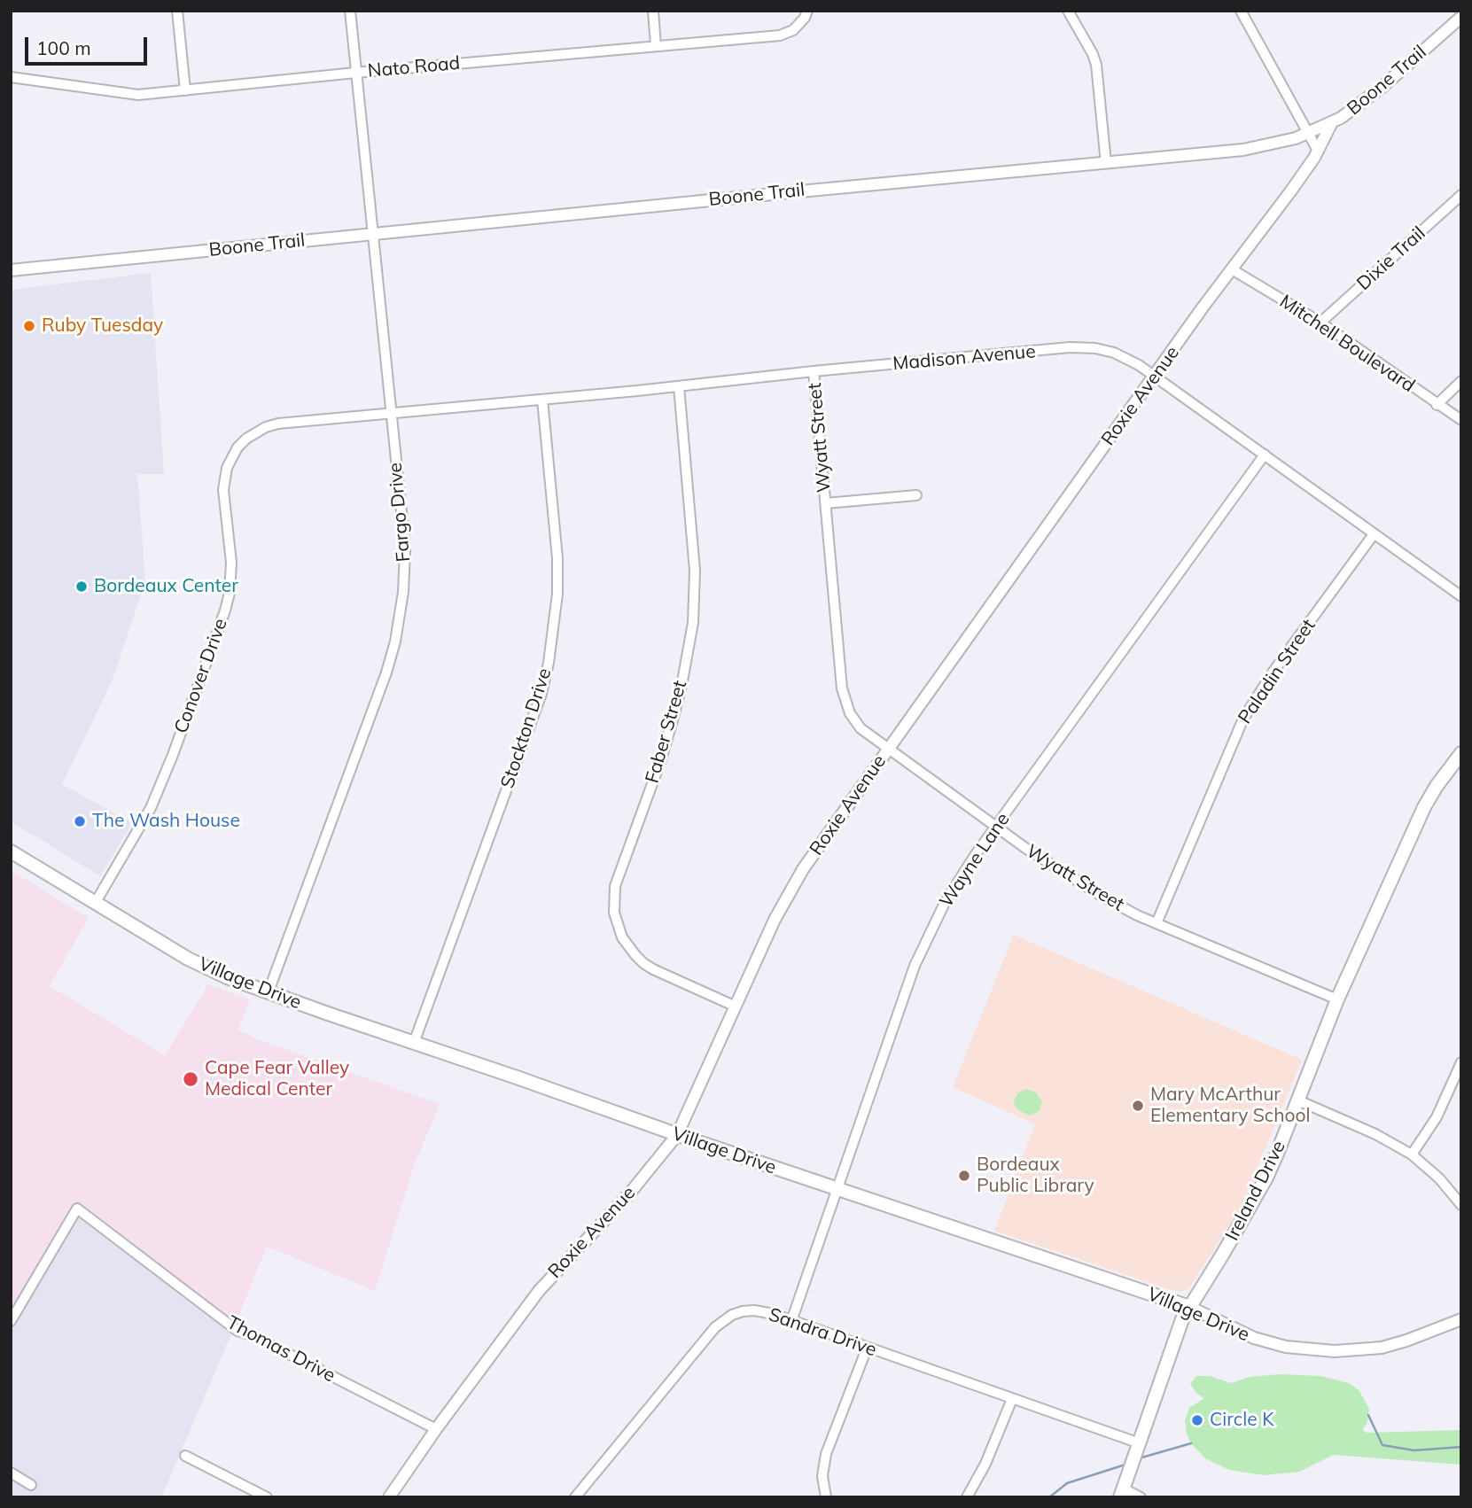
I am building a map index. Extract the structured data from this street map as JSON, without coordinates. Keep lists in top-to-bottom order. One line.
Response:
{"streets":{"main road":["Village Drive","Ireland Drive"],"street":["Nato Road","Boone Trail","Dixie Trail","Mitchell Boulevard","Madison Avenue","Roxie Avenue","Wyatt Street","Fargo Drive","Paladin Street","Conover Drive","Stockton Drive","Faber Street","Wayne Lane","Sandra Drive","Thomas Drive"]},"crossings":[["Nato Road","Fargo Drive"],["Boone Trail","Roxie Avenue"],["Boone Trail","Fargo Drive"],["Dixie Trail","Mitchell Boulevard"],["Mitchell Boulevard","Roxie Avenue"],["Madison Avenue","Roxie Avenue"],["Madison Avenue","Wyatt Street"],["Madison Avenue","Fargo Drive"],["Madison Avenue","Paladin Street"],["Madison Avenue","Conover Drive"],["Madison Avenue","Stockton Drive"],["Madison Avenue","Faber Street"],["Madison Avenue","Wayne Lane"],["Roxie Avenue","Wyatt Street"],["Roxie Avenue","Faber Street"],["Roxie Avenue","Village Drive"],["Roxie Avenue","Thomas Drive"],["Wyatt Street","Paladin Street"],["Wyatt Street","Wayne Lane"],["Wyatt Street","Ireland Drive"],["Fargo Drive","Conover Drive"],["Fargo Drive","Village Drive"],["Conover Drive","Village Drive"],["Stockton Drive","Village Drive"],["Wayne Lane","Village Drive"],["Wayne Lane","Sandra Drive"],["Village Drive","Ireland Drive"],["Ireland Drive","Sandra Drive"]],"places":["Ruby Tuesday","Bordeaux Center","The Wash House","Cape Fear Valley Medical Center","Mary McArthur Elementary School","Bordeaux Public Library","Circle K"],"scale_bar":"100 m"}
